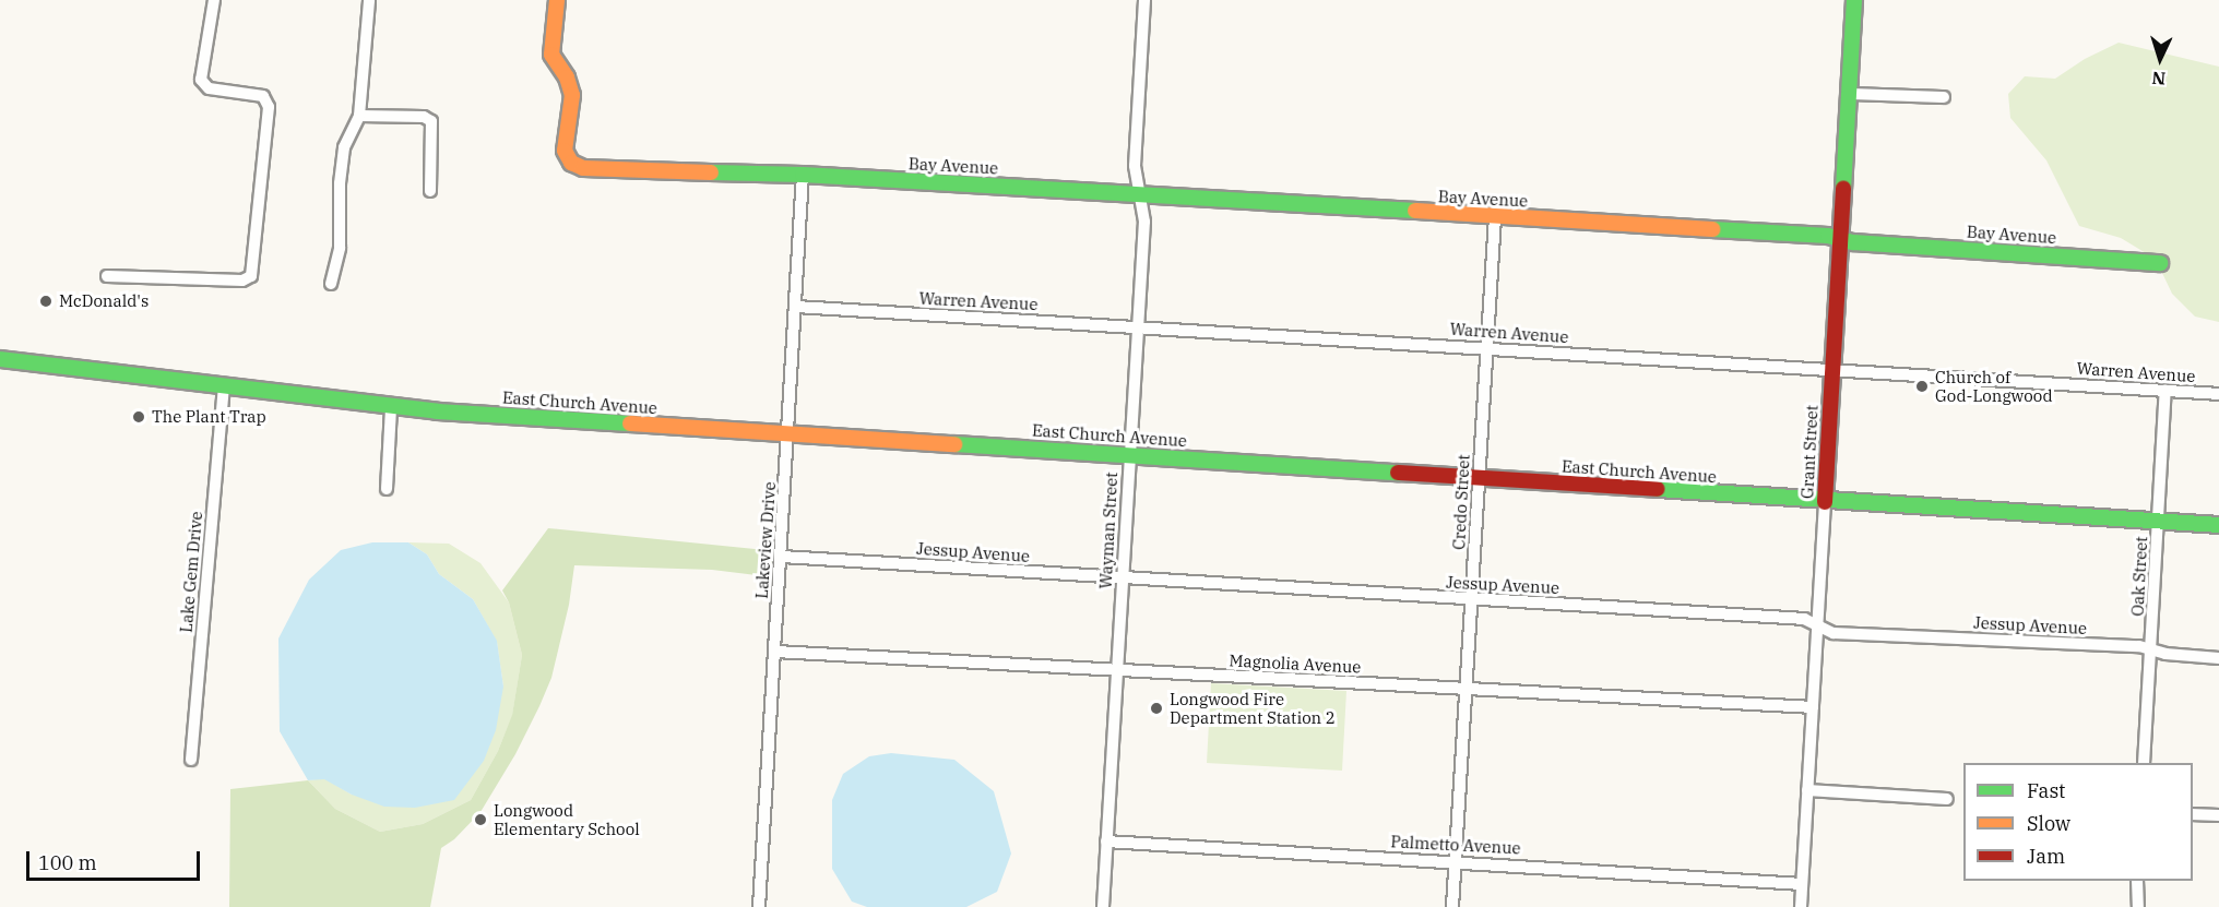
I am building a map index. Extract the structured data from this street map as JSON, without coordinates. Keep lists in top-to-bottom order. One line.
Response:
{"streets":{"street":["Bay Avenue","Warren Avenue","East Church Avenue","Grant Street","Credo Street","Wayman Street","Lakeview Drive","Jessup Avenue","Lake Gem Drive","Oak Street","Magnolia Avenue","Palmetto Avenue"]},"crossings":[["Bay Avenue","Grant Street"],["Bay Avenue","Credo Street"],["Bay Avenue","Wayman Street"],["Bay Avenue","Lakeview Drive"],["Warren Avenue","Grant Street"],["Warren Avenue","Credo Street"],["Warren Avenue","Wayman Street"],["Warren Avenue","Lakeview Drive"],["Warren Avenue","Oak Street"],["East Church Avenue","Grant Street"],["East Church Avenue","Credo Street"],["East Church Avenue","Wayman Street"],["East Church Avenue","Lakeview Drive"],["East Church Avenue","Lake Gem Drive"],["East Church Avenue","Oak Street"],["Grant Street","Jessup Avenue"],["Grant Street","Magnolia Avenue"],["Grant Street","Palmetto Avenue"],["Credo Street","Jessup Avenue"],["Credo Street","Magnolia Avenue"],["Credo Street","Palmetto Avenue"],["Wayman Street","Jessup Avenue"],["Wayman Street","Magnolia Avenue"],["Wayman Street","Palmetto Avenue"],["Lakeview Drive","Jessup Avenue"],["Lakeview Drive","Magnolia Avenue"],["Jessup Avenue","Oak Street"]],"places":["McDonald's","Church of God-Longwood","The Plant Trap","Longwood Fire Department Station 2","Longwood Elementary School"],"legend":["Fast","Slow","Jam"],"scale_bar":"100 m","north":"bottom"}
